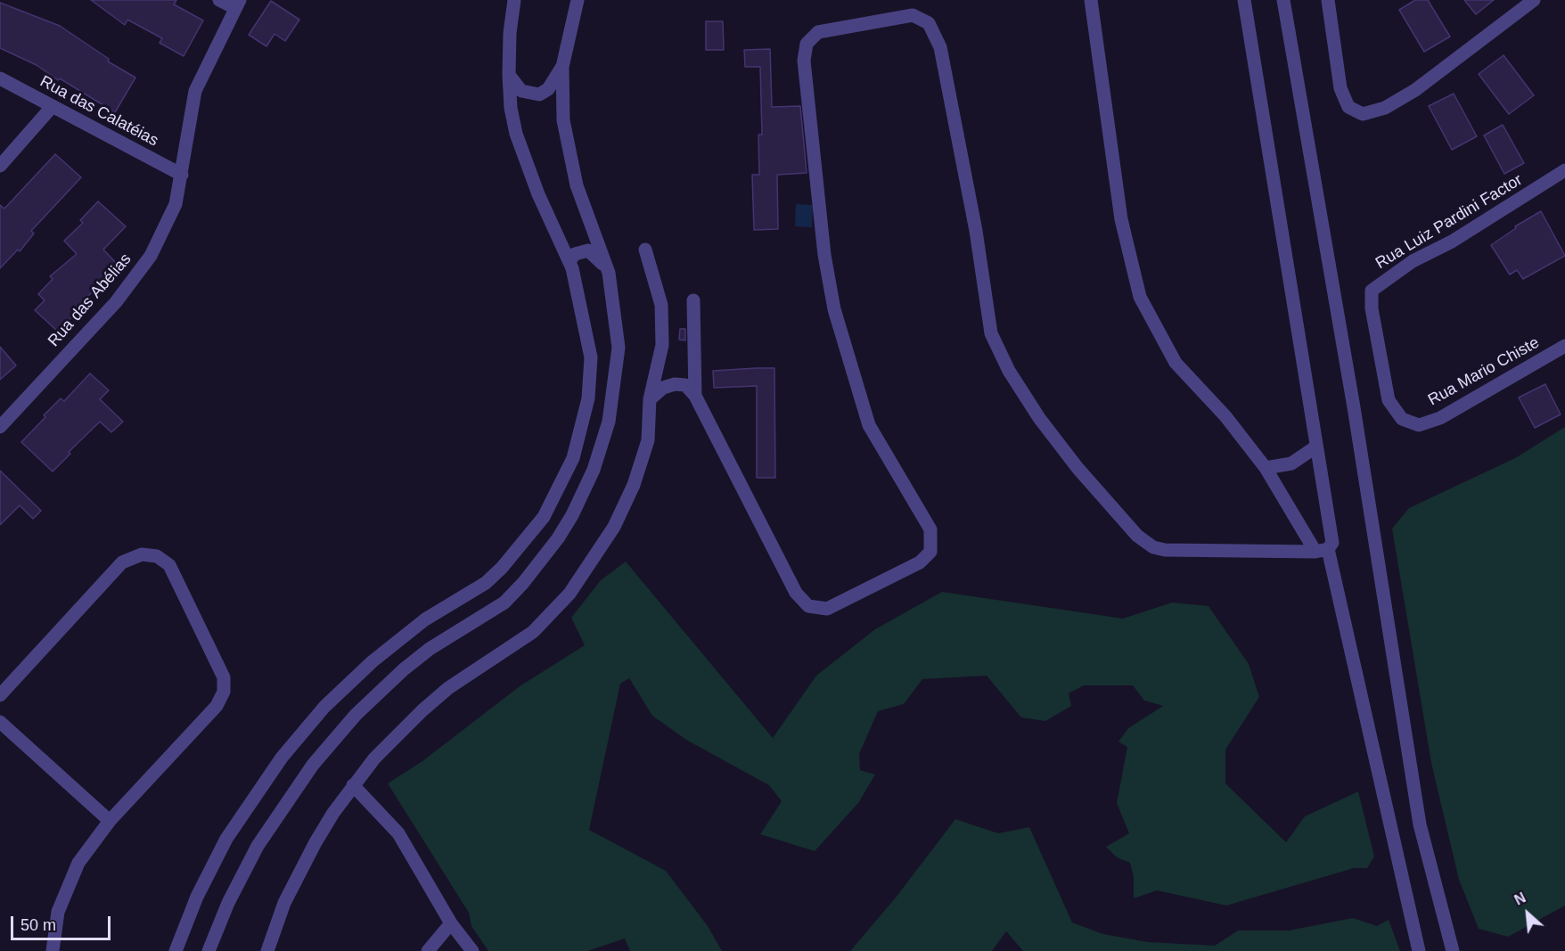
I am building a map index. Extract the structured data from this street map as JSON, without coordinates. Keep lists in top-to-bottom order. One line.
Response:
{"streets":{"street":["Rua das Calatéias","Rua Luiz Pardini Factor","Rua das Abélias","Rua Mario Chiste"]},"crossings":[["Rua das Calatéias","Rua das Abélias"],["Rua Luiz Pardini Factor","Rua Mario Chiste"]],"scale_bar":"50 m","north":"top left"}
